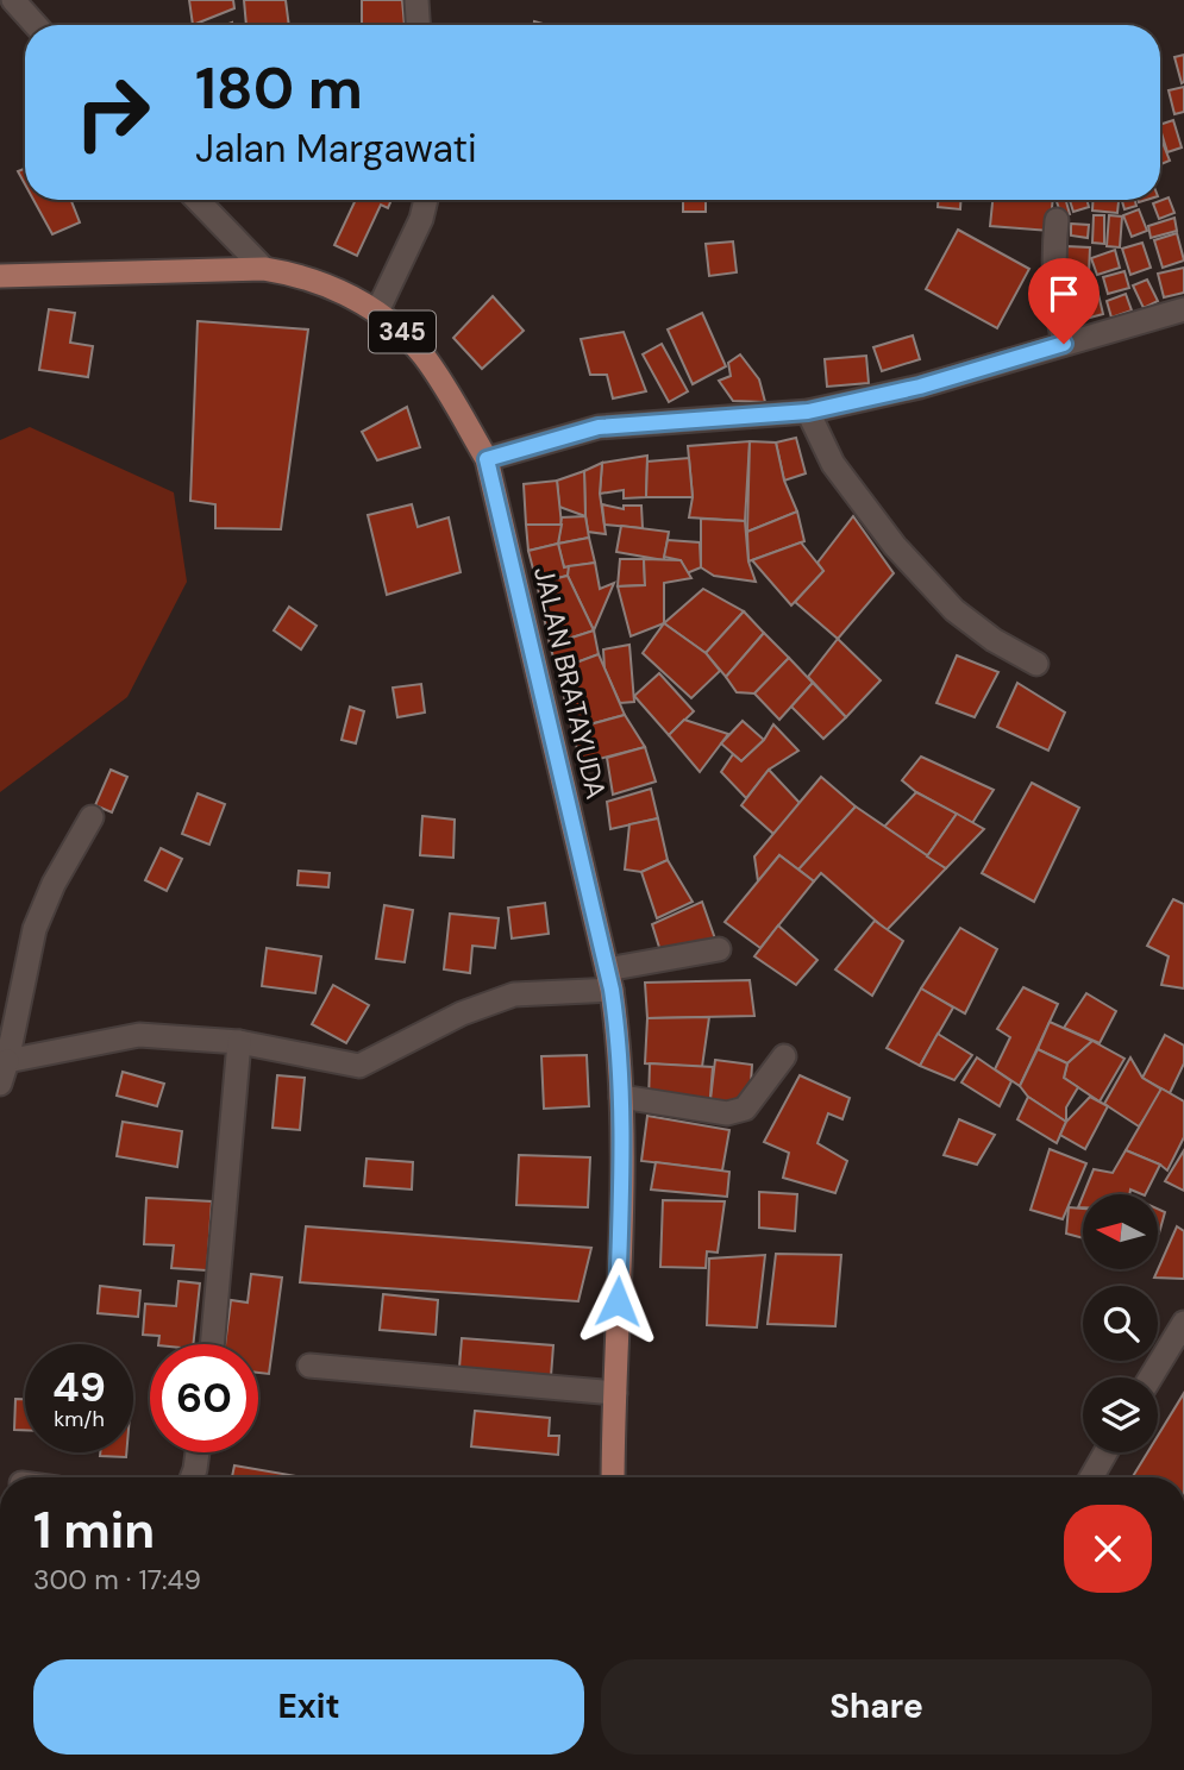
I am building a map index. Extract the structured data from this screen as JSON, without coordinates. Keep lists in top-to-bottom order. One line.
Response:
{"streets":{"main road":["345","JALAN BRATAYUDA"]},"north":"left","page":{"turn":["180 m","Jalan Margawati"],"speed":"49 km/h","limit":"60","heading":["1 min","300 m · 17:49"],"buttons":["Exit","Share"]}}
